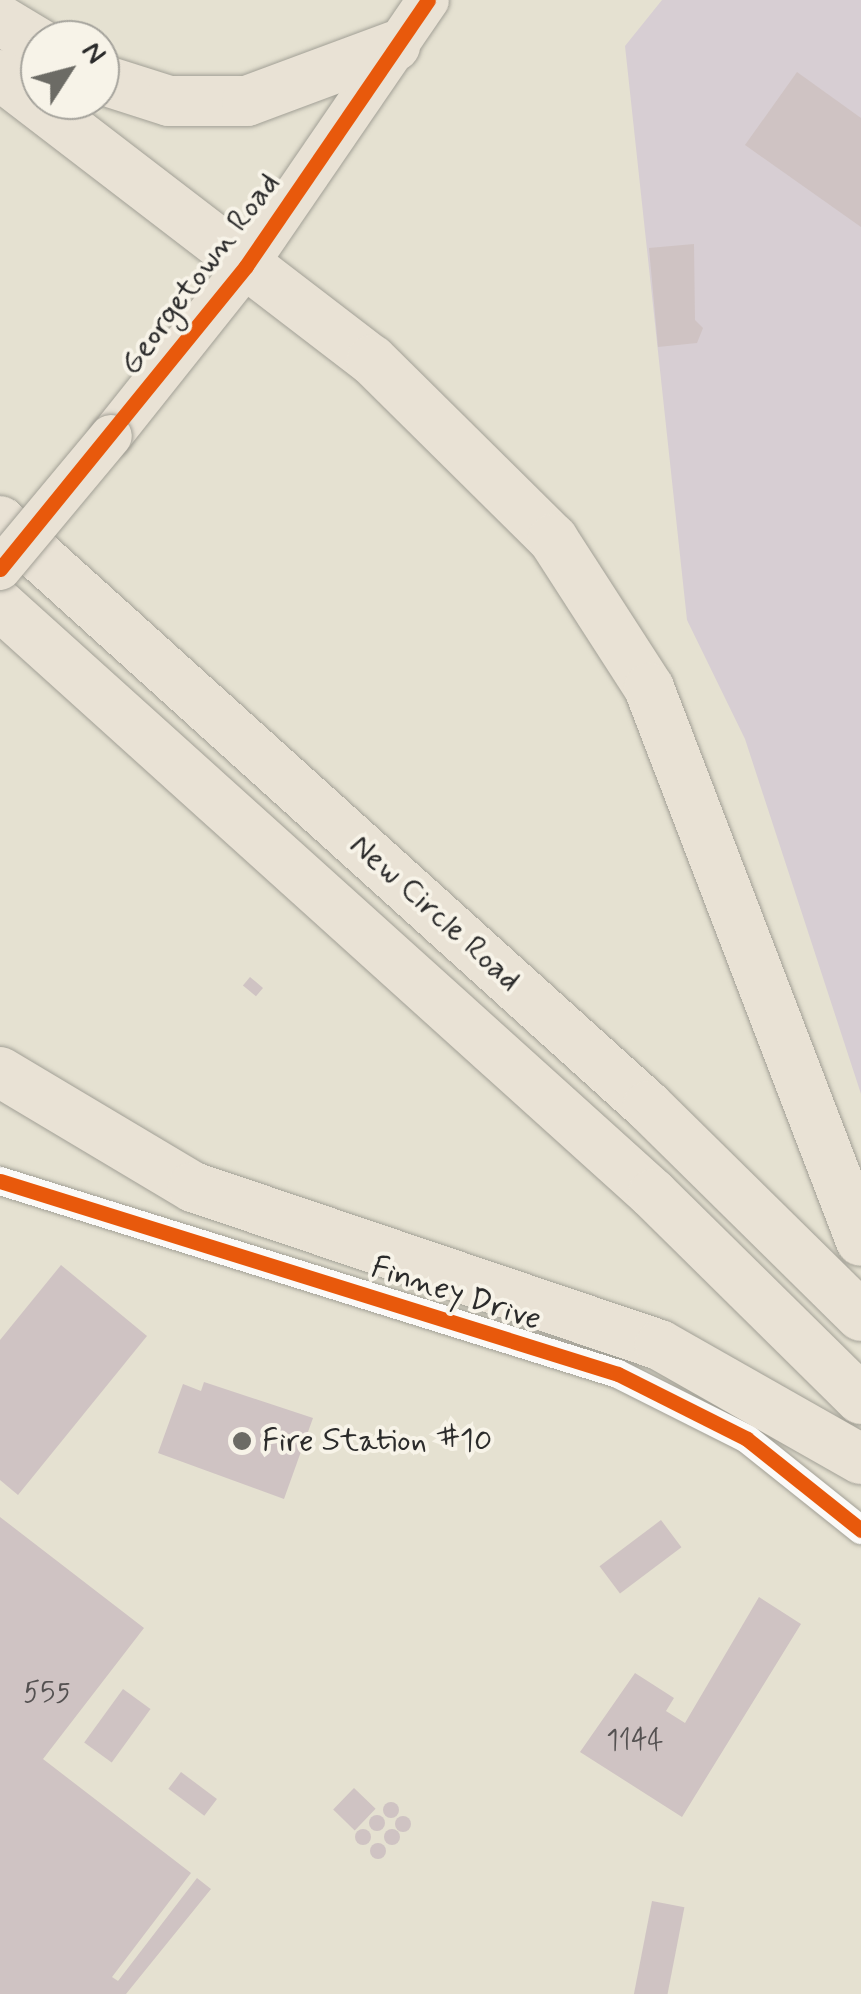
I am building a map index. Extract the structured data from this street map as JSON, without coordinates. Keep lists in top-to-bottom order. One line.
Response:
{"streets":{"highway":["New Circle Road"],"main road":["Georgetown Road"],"street":["Finney Drive"]},"places":["Fire Station #10"],"house_numbers":["555","1144"],"north":"top right"}
